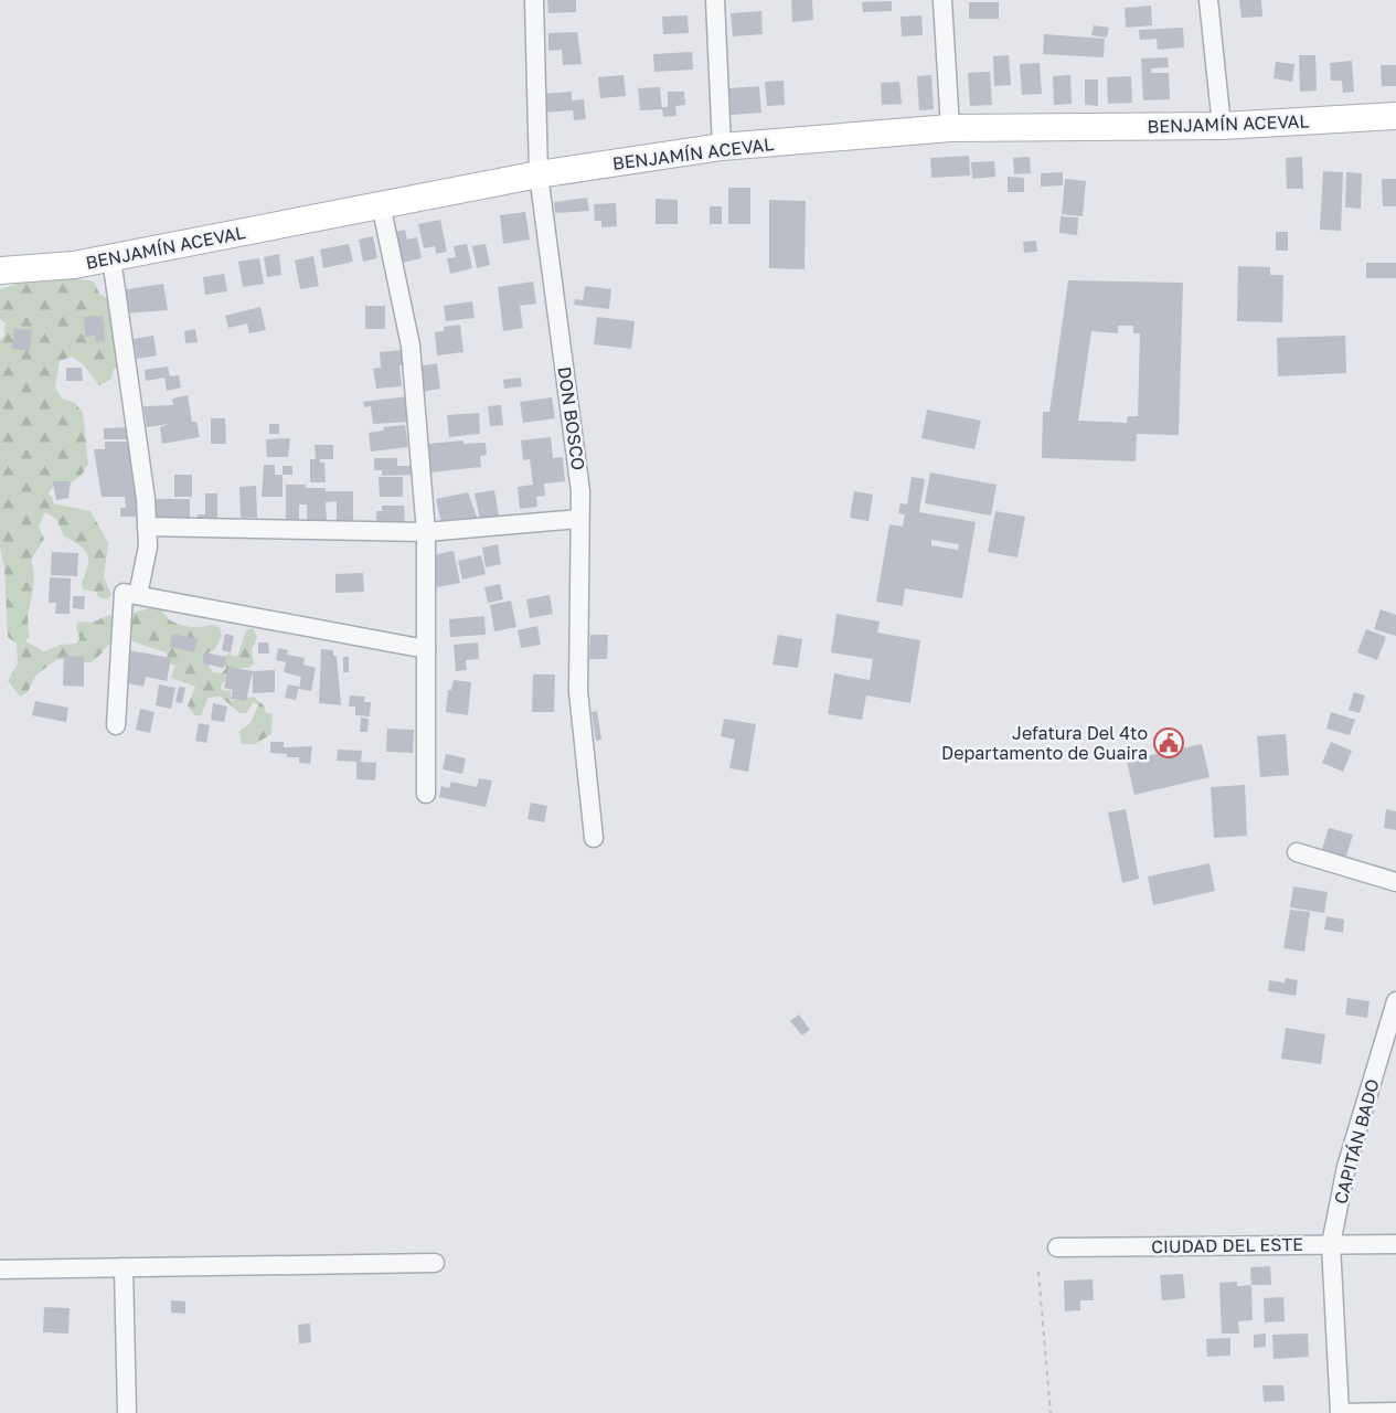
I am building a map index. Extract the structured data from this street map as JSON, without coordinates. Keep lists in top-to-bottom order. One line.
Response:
{"streets":{"street":["BENJAMÍN ACEVAL","DON BOSCO","CAPITÁN BADO","CIUDAD DEL ESTE"]},"crossings":[["BENJAMÍN ACEVAL","DON BOSCO"],["CAPITÁN BADO","CIUDAD DEL ESTE"]],"places":{"public building":["Jefatura Del 4to Departamento de Guaira"]}}
